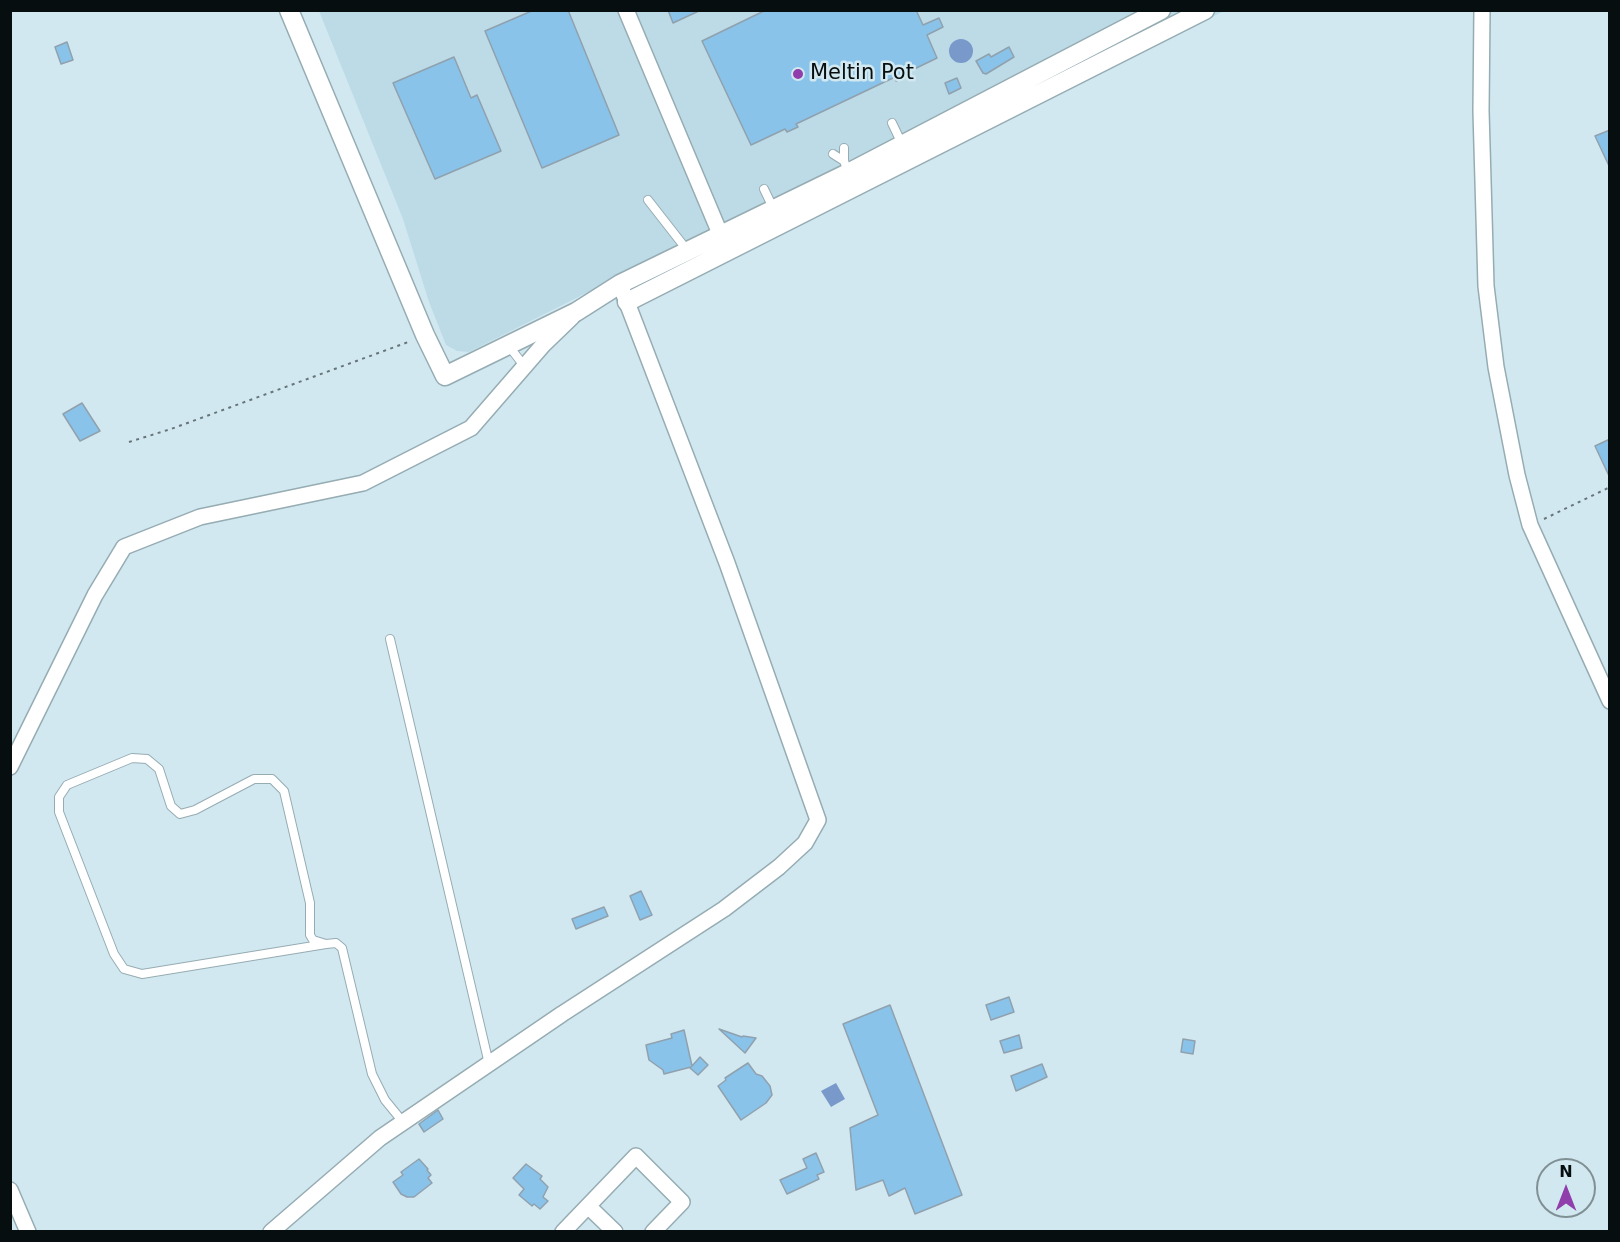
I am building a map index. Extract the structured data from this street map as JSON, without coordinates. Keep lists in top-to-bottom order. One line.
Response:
{"places":["Meltin Pot"],"north":"top"}
